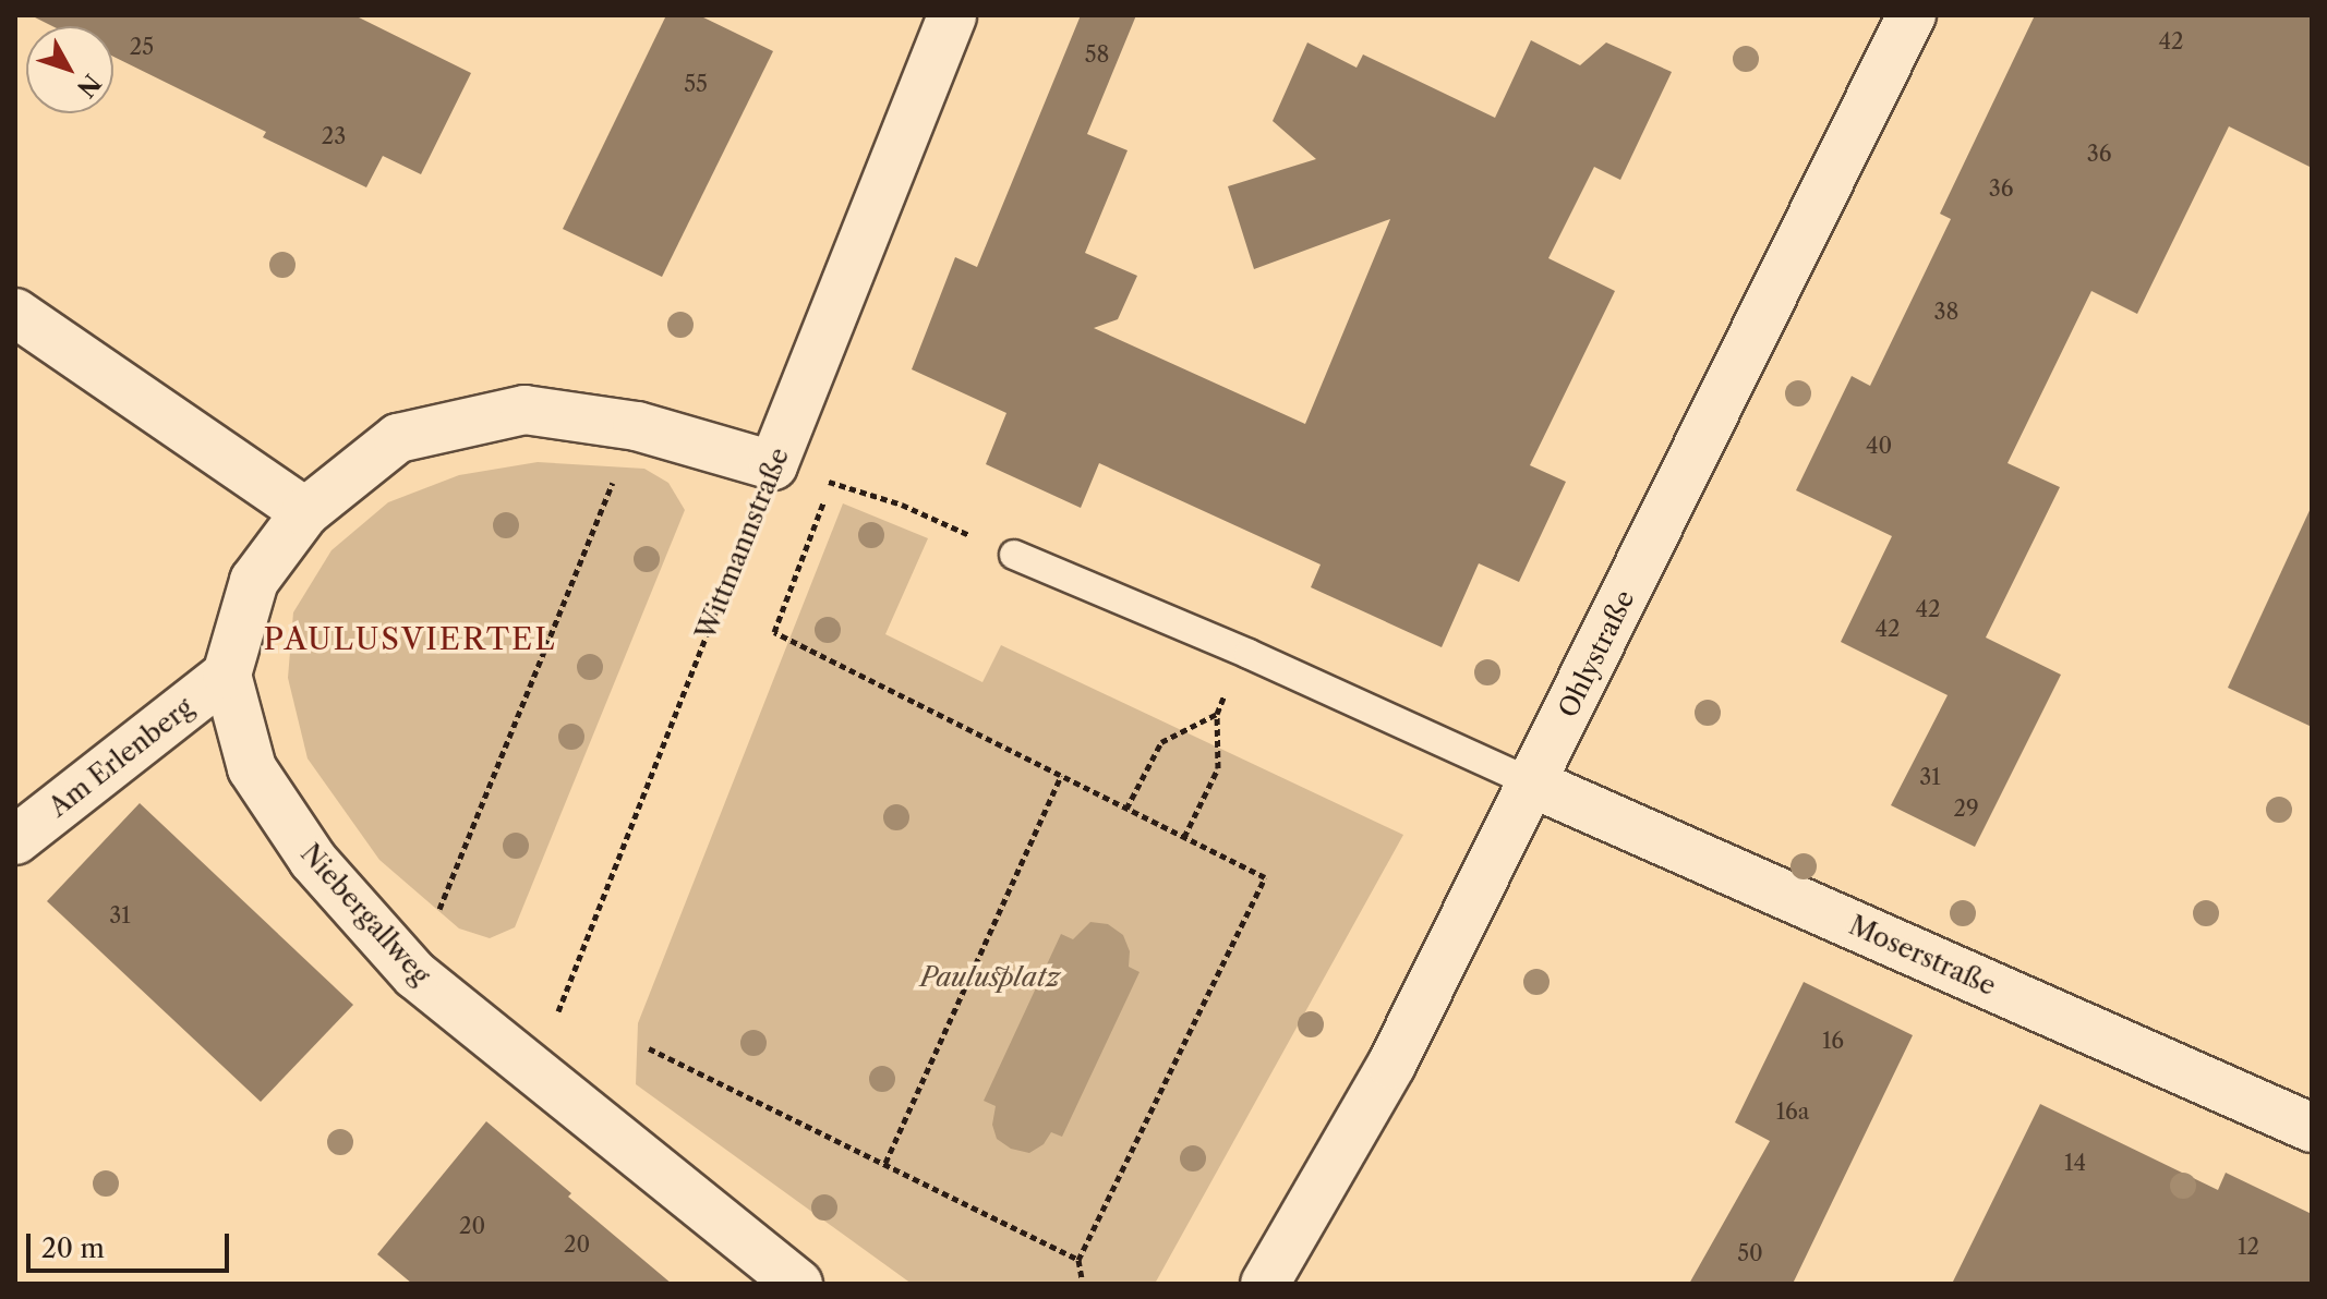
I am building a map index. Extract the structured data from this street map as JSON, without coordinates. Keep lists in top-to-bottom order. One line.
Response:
{"streets":{"street":["Wittmannstraße","Ohlystraße","Am Erlenberg","Niebergallweg","Moserstraße"]},"crossings":[["Wittmannstraße","Niebergallweg"],["Ohlystraße","Moserstraße"],["Am Erlenberg","Niebergallweg"]],"districts":["PAULUSVIERTEL"],"parks":["Paulusplatz"],"house_numbers":["42","25","58","55","23","36","36","38","40","42","42","31","29","31","16","16a","14","20","20","12","50"],"scale_bar":"20 m","north":"bottom right"}
